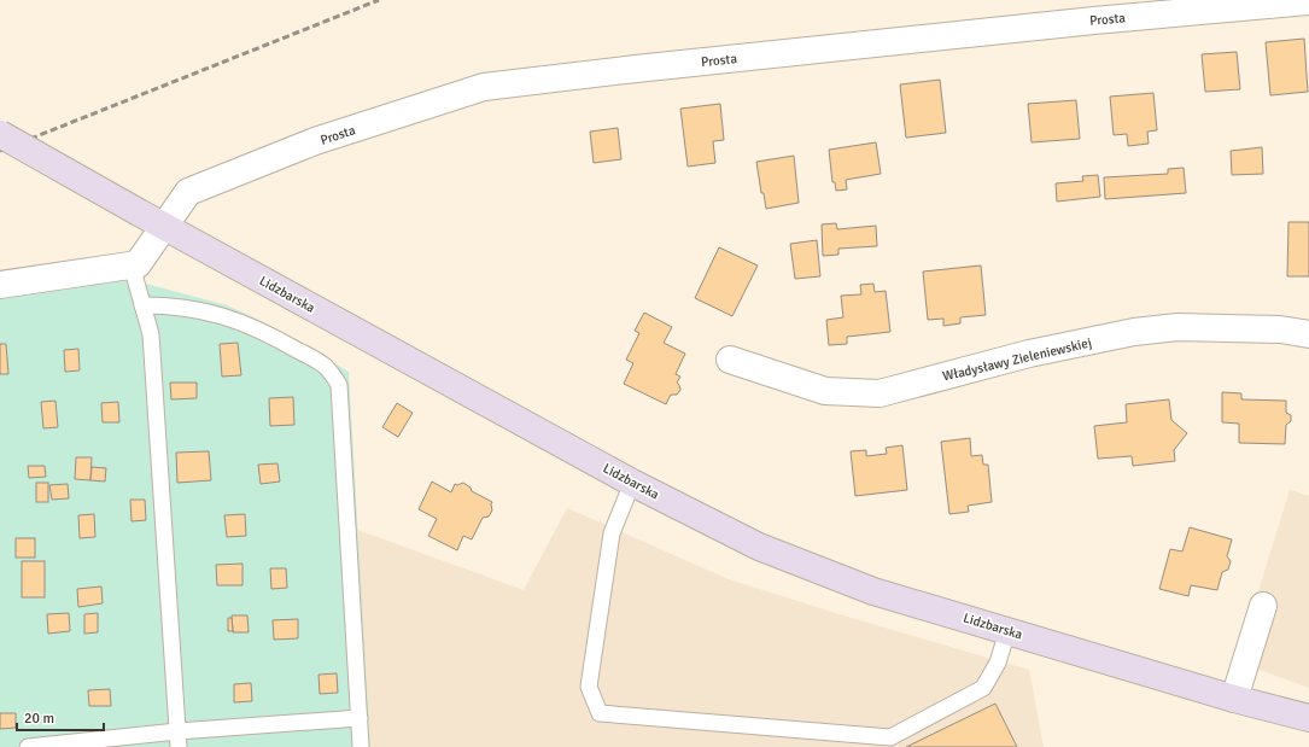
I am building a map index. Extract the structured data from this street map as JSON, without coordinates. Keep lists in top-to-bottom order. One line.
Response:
{"streets":{"main road":["Lidzbarska"],"street":["Prosta","Władysławy Zieleniewskiej"]},"crossings":[["Prosta","Lidzbarska"]],"scale_bar":"20 m"}
